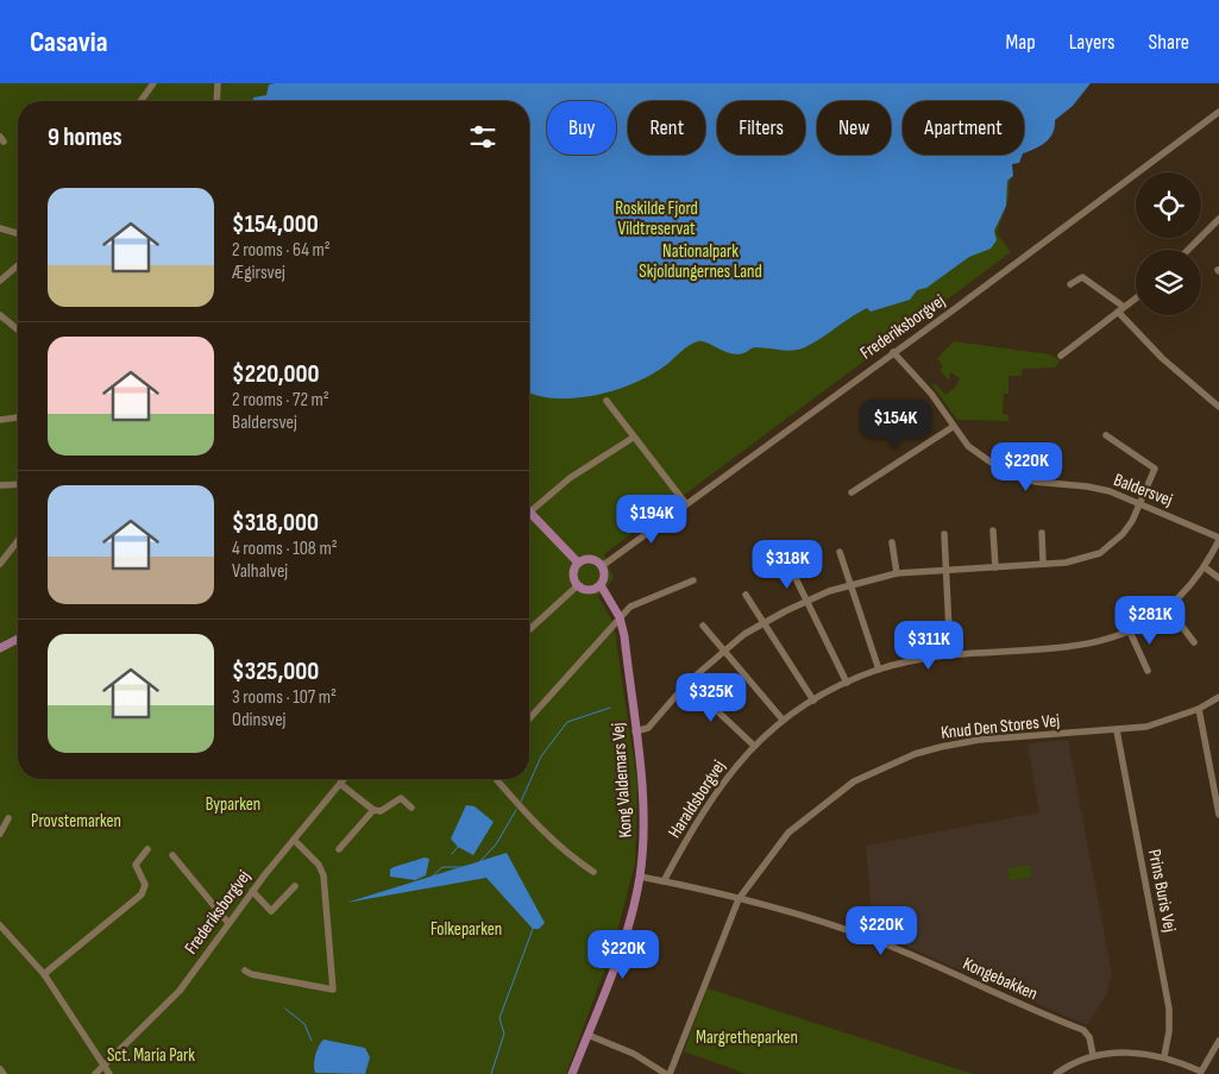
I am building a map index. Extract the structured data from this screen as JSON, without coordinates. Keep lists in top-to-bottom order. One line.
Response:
{"streets":{"main road":["Kong Valdemars Vej"],"street":["Frederiksborgvej","Baldersvej","Knud Den Stores Vej","Haraldsborgvej","Prins Buris Vej","Kongebakken"]},"crossings":[["Frederiksborgvej","Baldersvej"],["Frederiksborgvej","Kong Valdemars Vej"],["Baldersvej","Haraldsborgvej"],["Knud Den Stores Vej","Prins Buris Vej"],["Knud Den Stores Vej","Kongebakken"],["Kong Valdemars Vej","Kongebakken"],["Haraldsborgvej","Kongebakken"]],"parks":["Roskilde Fjord Vildtreservat","Nationalpark Skjoldungernes Land","Byparken","Provstemarken","Folkeparken","Margretheparken","Sct. Maria Park"],"page":{"header":"Casavia","nav":["Map","Layers","Share"],"chip":["Buy","Rent","Filters","New","Apartment"],"heading":"9 homes","list":[{"name":"$154,000","note":"2 rooms · 64 m² · Ægirsvej"},{"name":"$220,000","note":"2 rooms · 72 m² · Baldersvej"},{"name":"$318,000","note":"4 rooms · 108 m² · Valhalvej"},{"name":"$325,000","note":"3 rooms · 107 m² · Odinsvej"}],"price":["$154K","$220K","$194K","$318K","$281K","$311K","$325K","$220K","$220K"]}}
